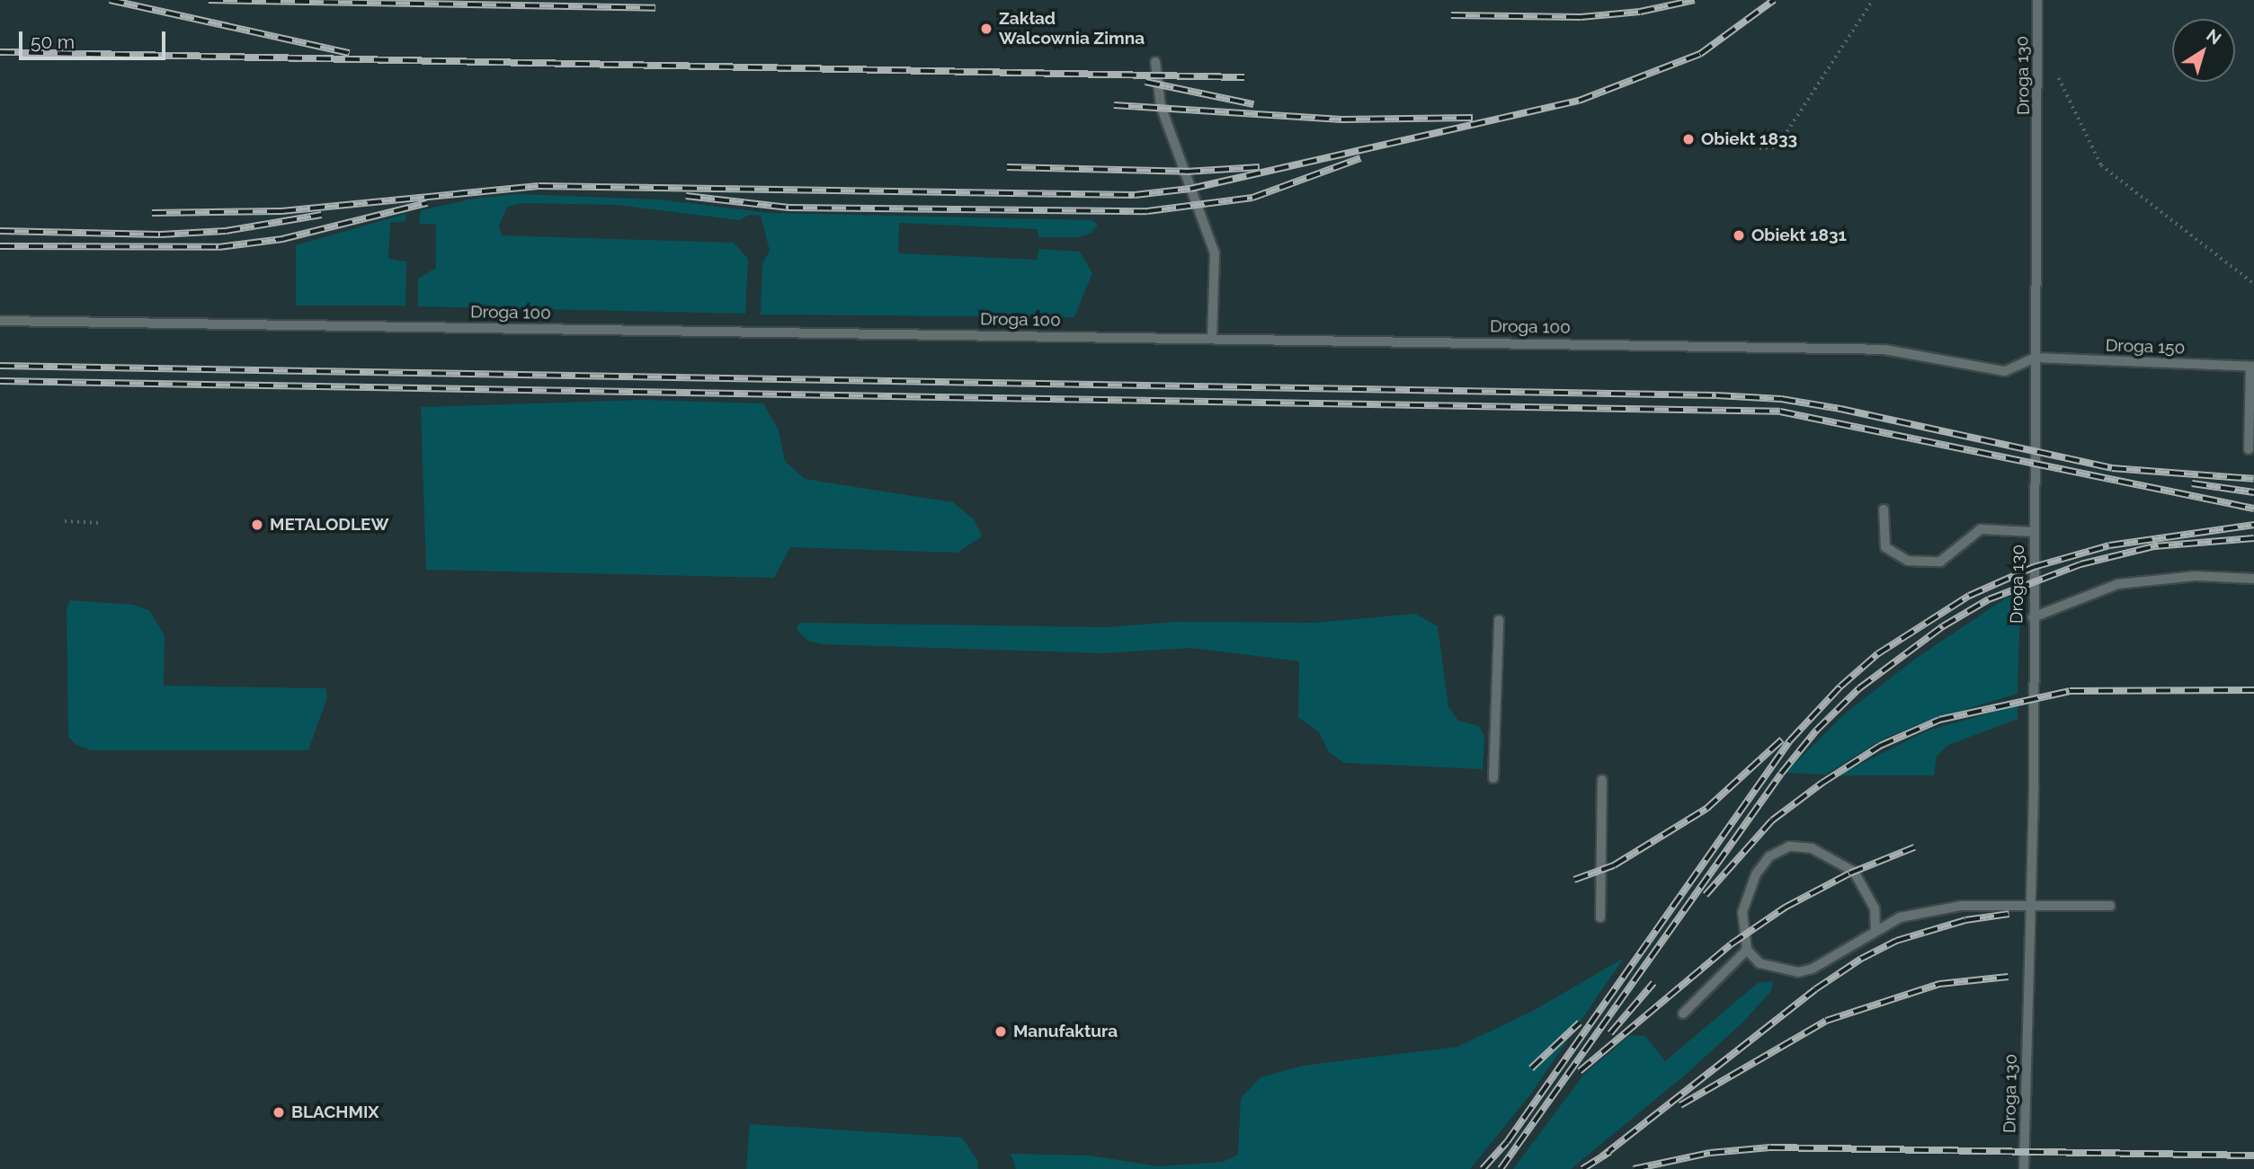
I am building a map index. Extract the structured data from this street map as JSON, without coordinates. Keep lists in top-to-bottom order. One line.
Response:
{"streets":{"lane":["Droga 130","Droga 100","Droga 150"]},"crossings":[["Droga 130","Droga 100"],["Droga 130","Droga 150"],["Droga 100","Droga 150"]],"places":["Zakład Walcownia Zimna","Obiekt 1833","Obiekt 1831","METALODLEW","Manufaktura","BLACHMIX"],"scale_bar":"50 m","north":"top right"}
